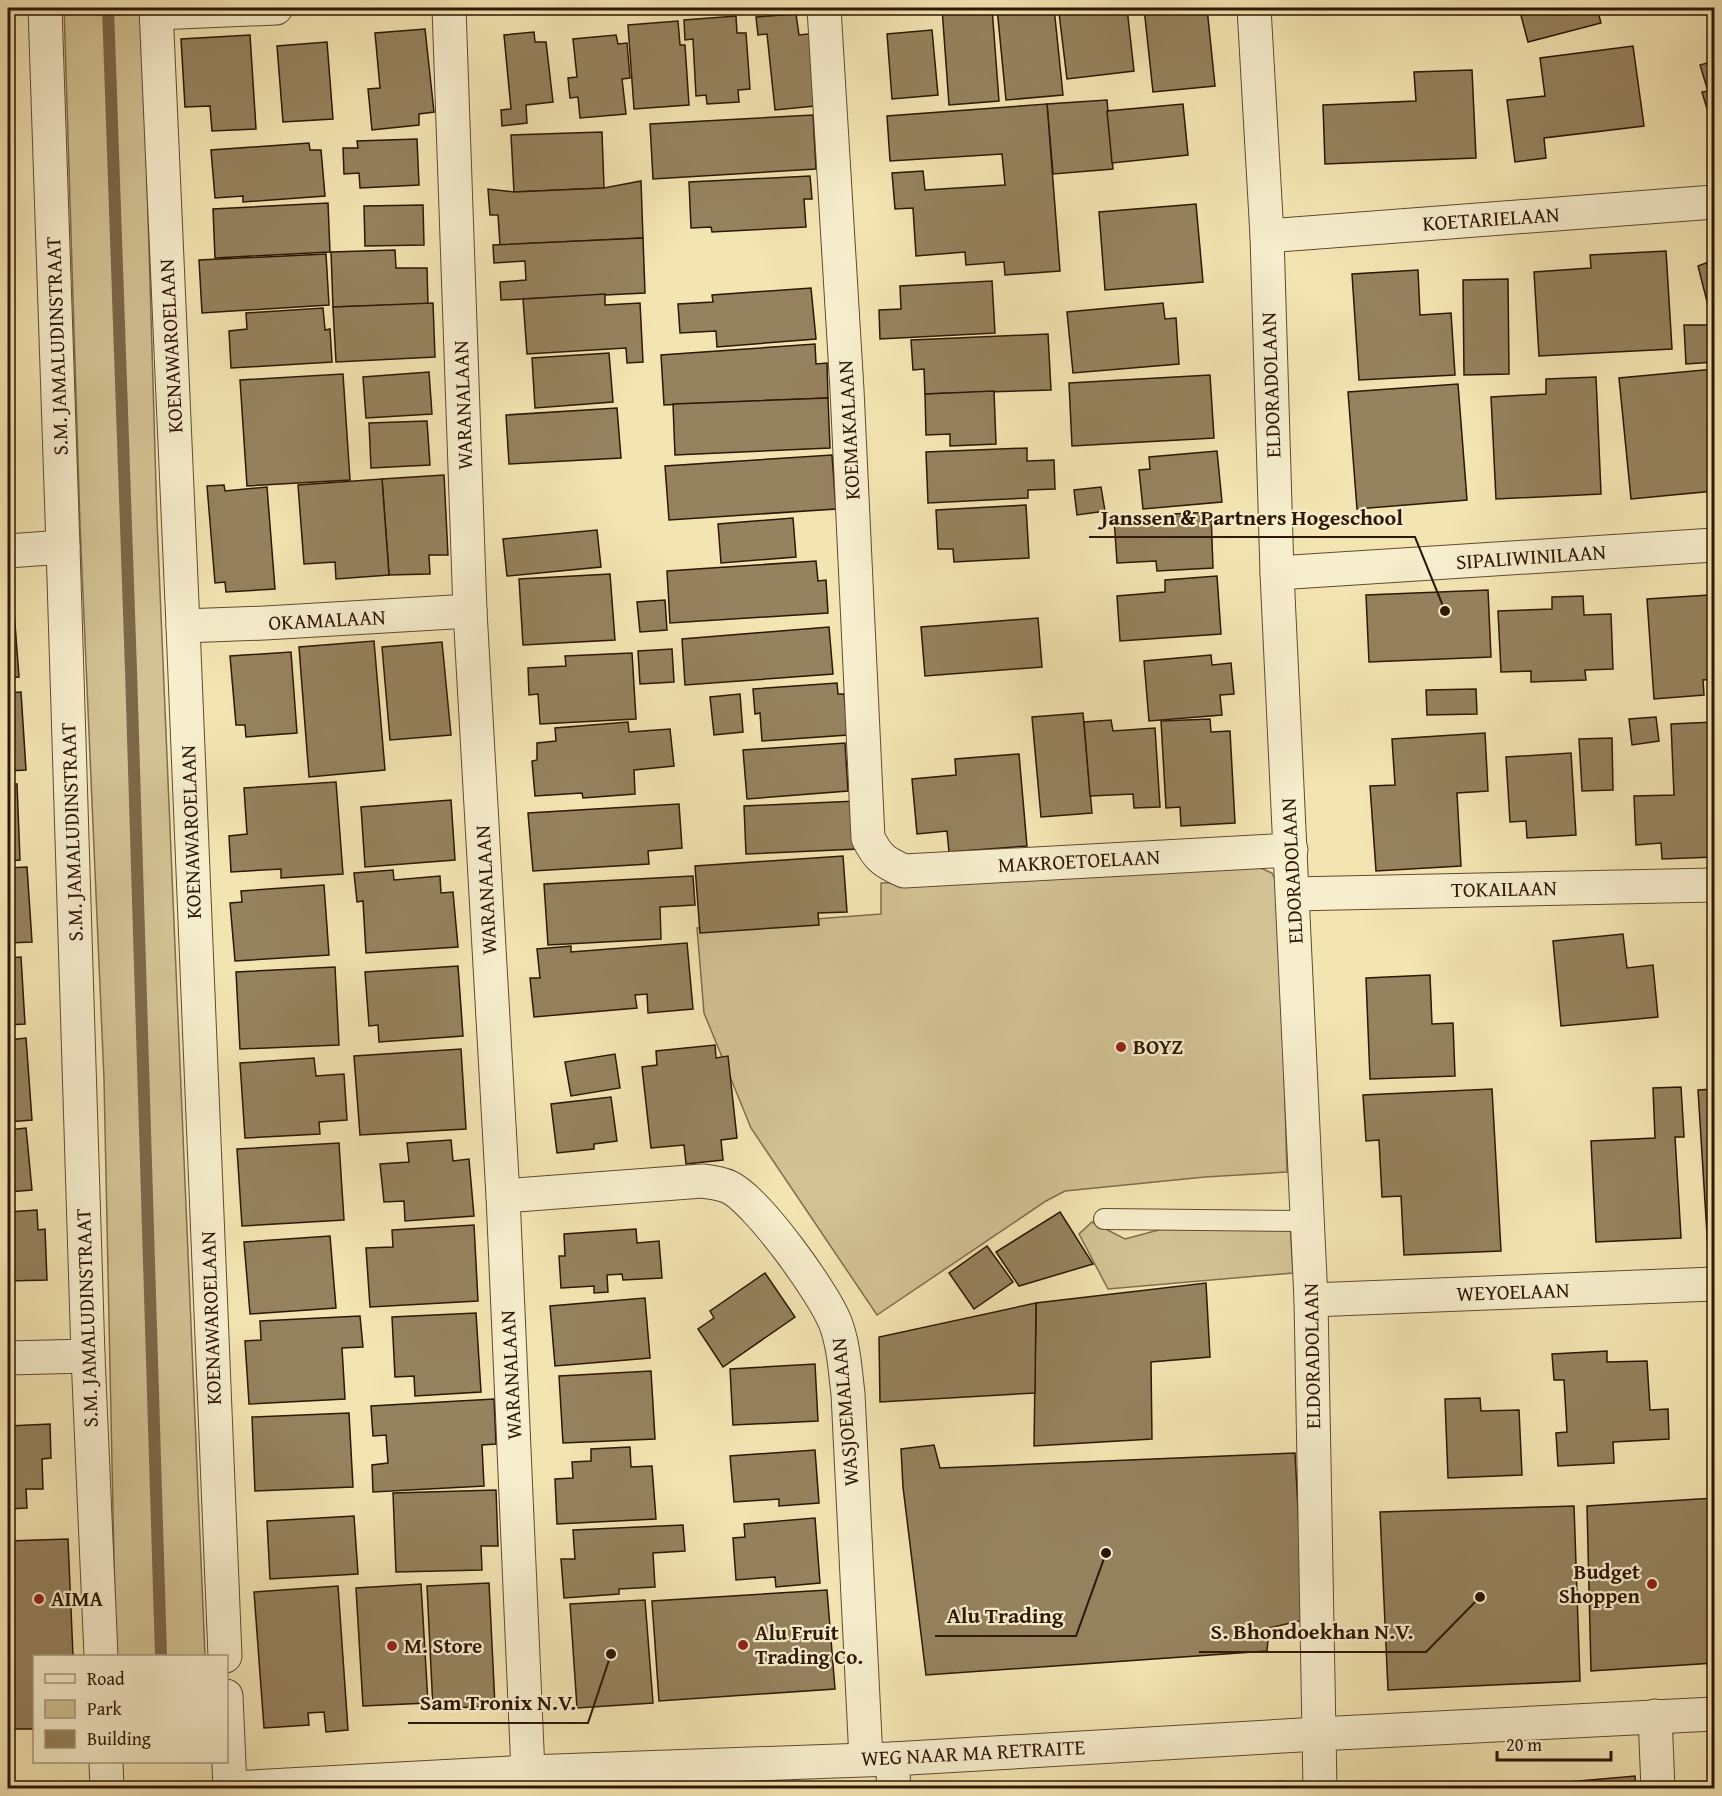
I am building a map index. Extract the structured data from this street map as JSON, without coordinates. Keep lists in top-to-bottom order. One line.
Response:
{"streets":{"street":["KOETARIELAAN","S.M. JAMALUDINSTRAAT","KOENAWAROELAAN","ELDORADOLAAN","WARANALAAN","KOEMAKALAAN","SIPALIWINILAAN","OKAMALAAN","MAKROETOELAAN","TOKAILAAN","WEYOELAAN","WASJOEMALAAN","WEG NAAR MA RETRAITE"]},"crossings":[["KOETARIELAAN","ELDORADOLAAN"],["KOENAWAROELAAN","OKAMALAAN"],["ELDORADOLAAN","SIPALIWINILAAN"],["ELDORADOLAAN","MAKROETOELAAN"],["ELDORADOLAAN","TOKAILAAN"],["ELDORADOLAAN","WEYOELAAN"],["ELDORADOLAAN","WEG NAAR MA RETRAITE"],["WARANALAAN","OKAMALAAN"],["WARANALAAN","WASJOEMALAAN"],["WARANALAAN","WEG NAAR MA RETRAITE"],["KOEMAKALAAN","MAKROETOELAAN"],["WASJOEMALAAN","WEG NAAR MA RETRAITE"]],"places":["Janssen & Partners Hogeschool","BOYZ","Alu Trading","Budget Shoppen","S. Bhondoekhan N.V.","AIMA","Alu Fruit Trading Co.","M. Store","Sam Tronix N.V."],"legend":["Road","Park","Building"],"scale_bar":"20 m"}
